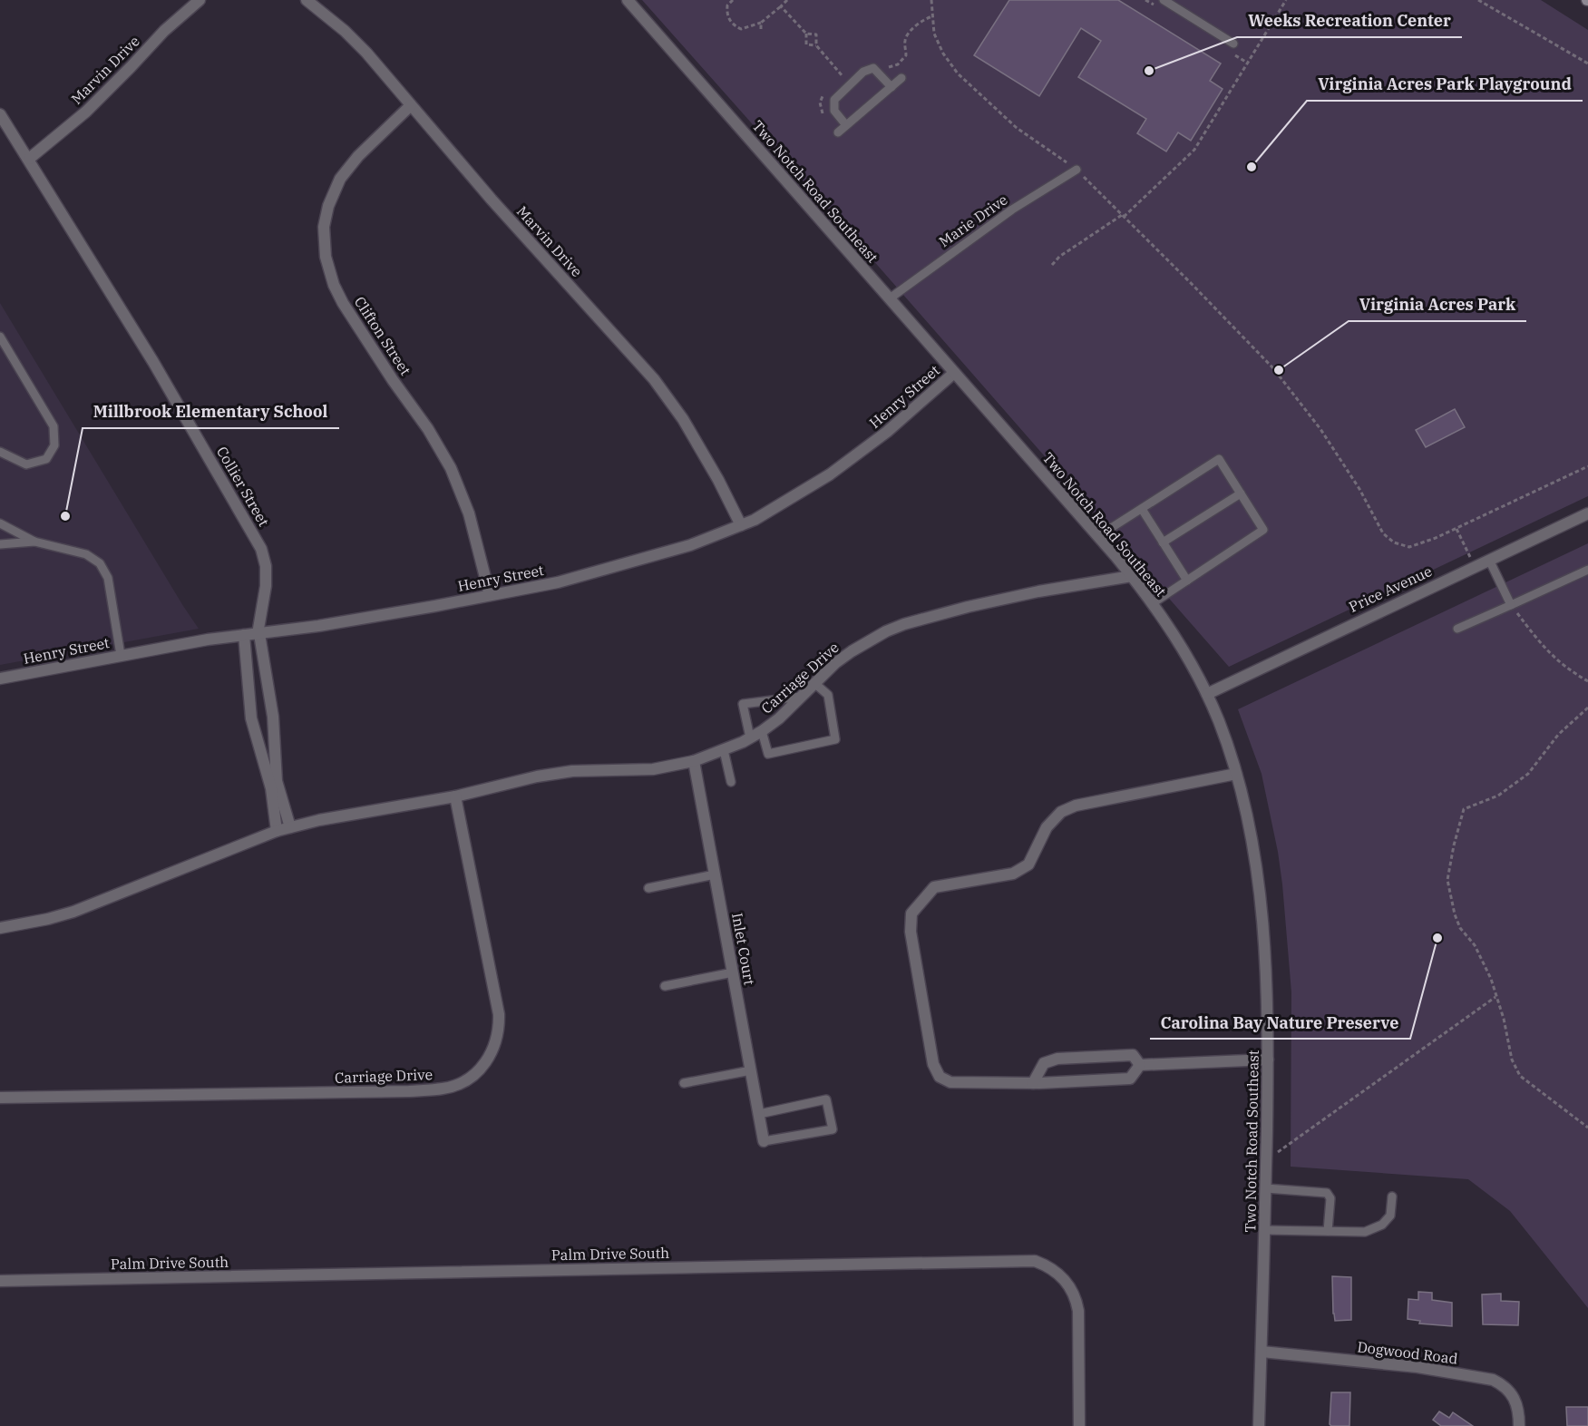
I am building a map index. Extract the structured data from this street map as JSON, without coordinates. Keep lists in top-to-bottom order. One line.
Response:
{"streets":{"street":["Marvin Drive","Two Notch Road Southeast","Clifton Street","Henry Street","Collier Street","Price Avenue","Carriage Drive","Inlet Court","Palm Drive South","Dogwood Road"],"lane":["Marie Drive"]},"crossings":[["Marvin Drive","Clifton Street"],["Marvin Drive","Henry Street"],["Marvin Drive","Collier Street"],["Two Notch Road Southeast","Marie Drive"],["Two Notch Road Southeast","Henry Street"],["Two Notch Road Southeast","Price Avenue"],["Two Notch Road Southeast","Carriage Drive"],["Two Notch Road Southeast","Dogwood Road"],["Clifton Street","Henry Street"],["Henry Street","Collier Street"],["Collier Street","Carriage Drive"],["Carriage Drive","Inlet Court"]],"places":["Weeks Recreation Center","Virginia Acres Park Playground","Virginia Acres Park","Millbrook Elementary School","Carolina Bay Nature Preserve"]}
